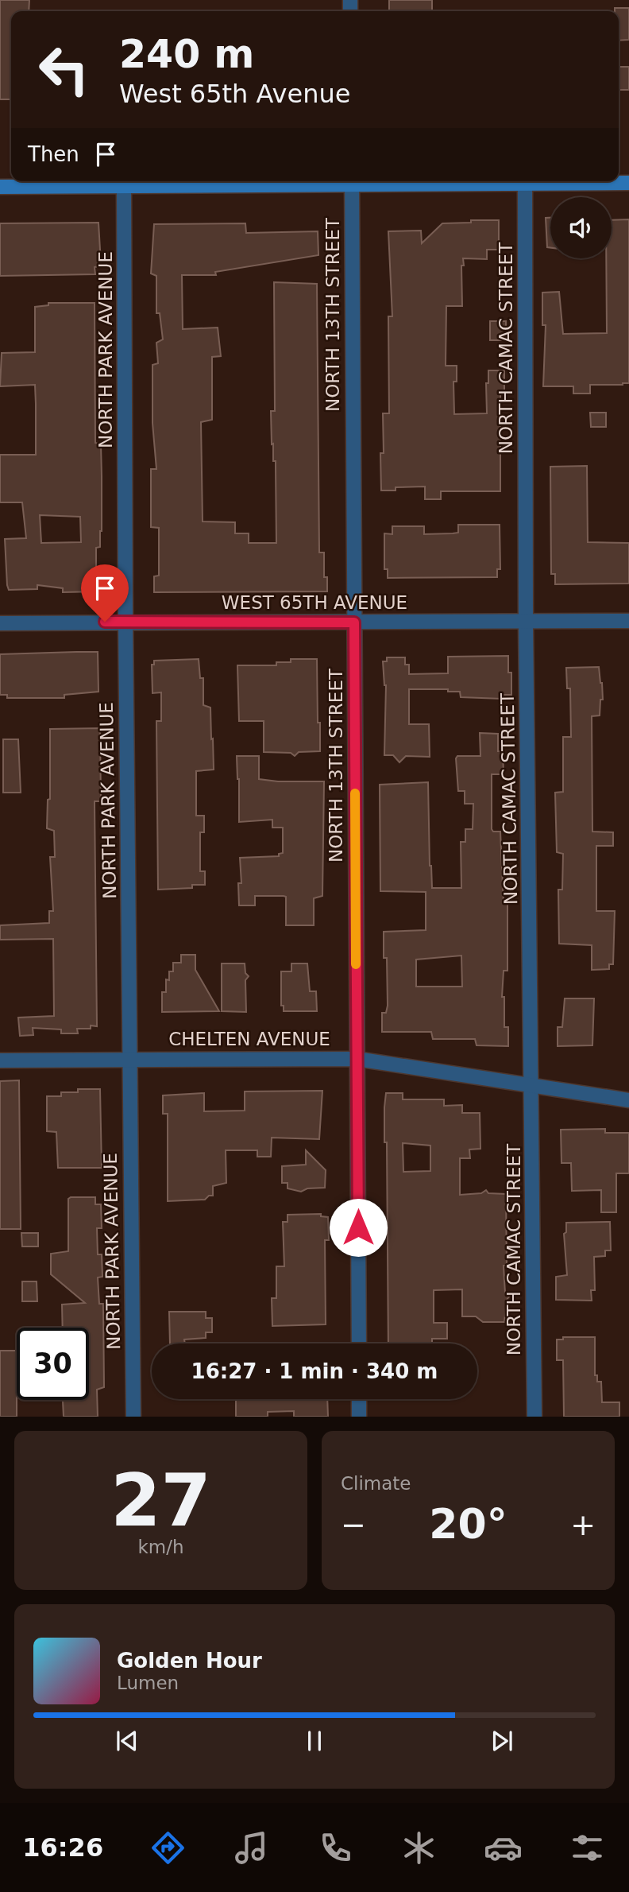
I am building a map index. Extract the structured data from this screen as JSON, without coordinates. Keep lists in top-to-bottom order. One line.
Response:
{"streets":{"street":["NORTH 13TH STREET","NORTH CAMAC STREET","NORTH PARK AVENUE","WEST 65TH AVENUE","CHELTEN AVENUE"]},"crossings":[["NORTH 13TH STREET","WEST 65TH AVENUE"],["NORTH 13TH STREET","CHELTEN AVENUE"],["NORTH CAMAC STREET","WEST 65TH AVENUE"],["NORTH CAMAC STREET","CHELTEN AVENUE"],["NORTH PARK AVENUE","WEST 65TH AVENUE"],["NORTH PARK AVENUE","CHELTEN AVENUE"]],"page":{"turn":["240 m","West 65th Avenue"],"then":"Then","limit":"30","trip":"16:27 · 1 min · 340 m","tile":[["27","km/h"],"Climate"],"heat":["−","20°","+"],"song":["Golden Hour","Lumen"],"tabs":"16:26"}}
